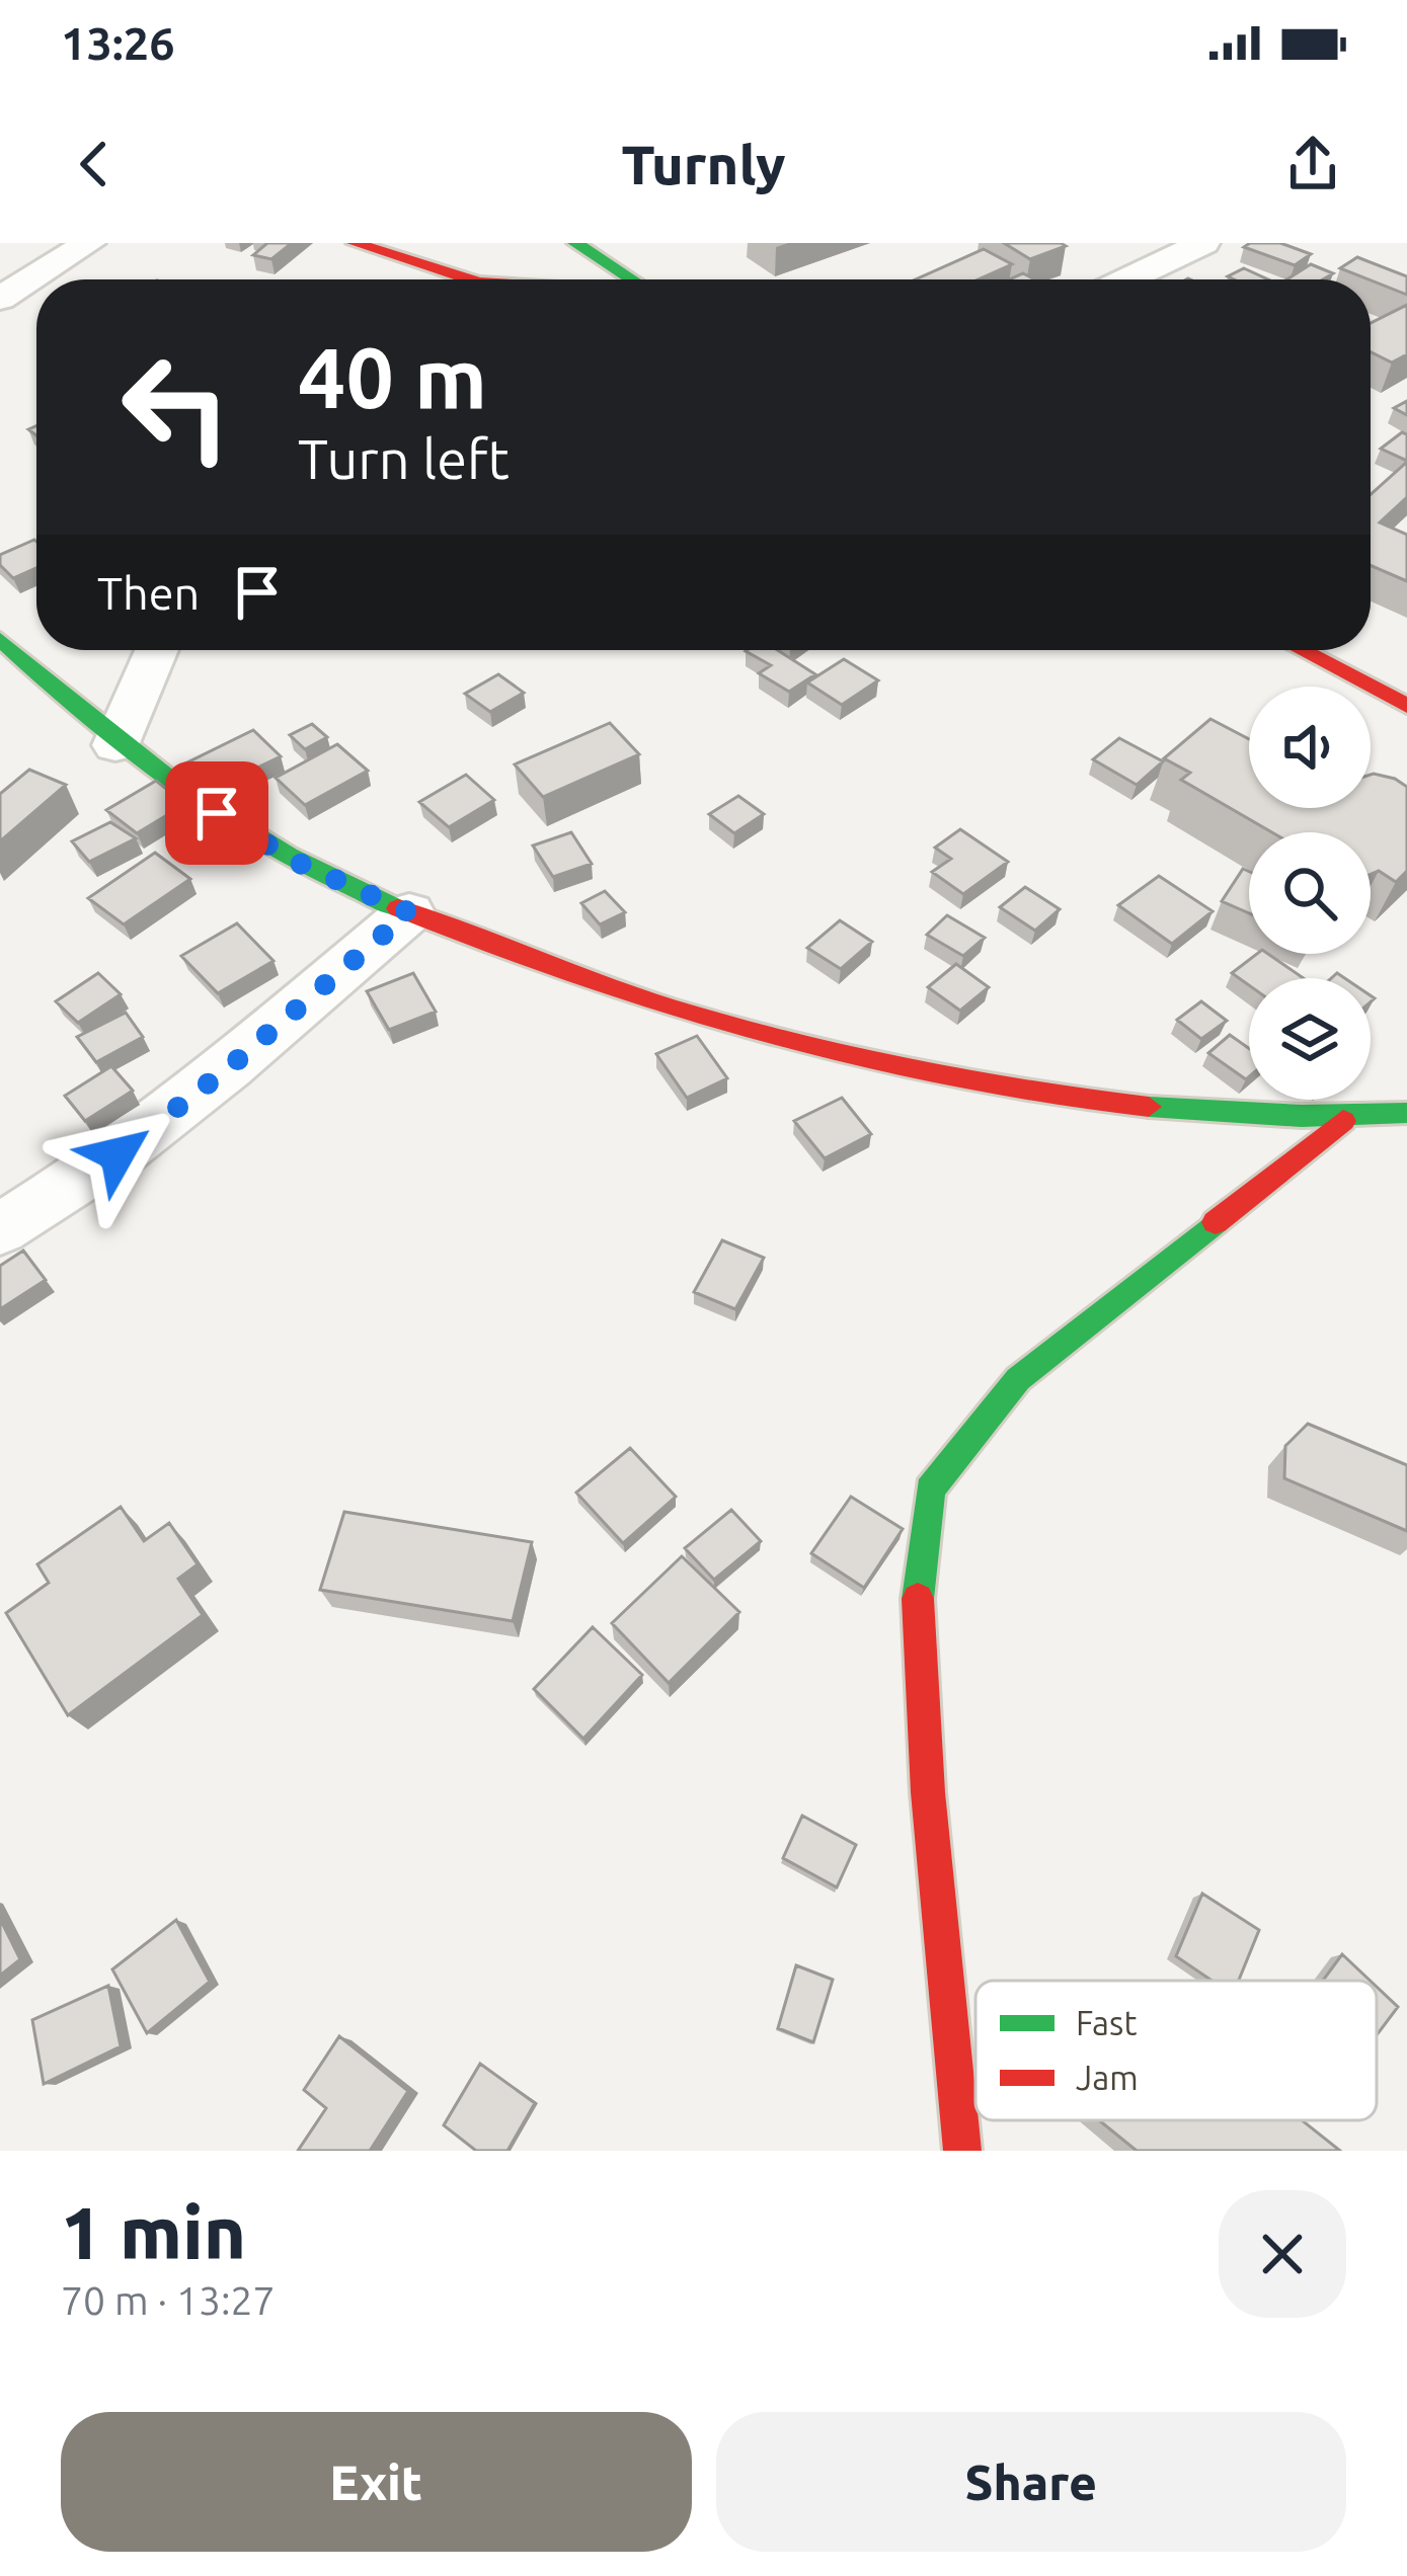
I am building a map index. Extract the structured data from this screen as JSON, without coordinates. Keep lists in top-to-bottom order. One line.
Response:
{"legend":["Fast","Jam"],"page":{"status":"13:26","header":"Turnly","turn":["40 m","Turn left"],"then":"Then","heading":["1 min","70 m · 13:27"],"buttons":["Exit","Share"]}}
